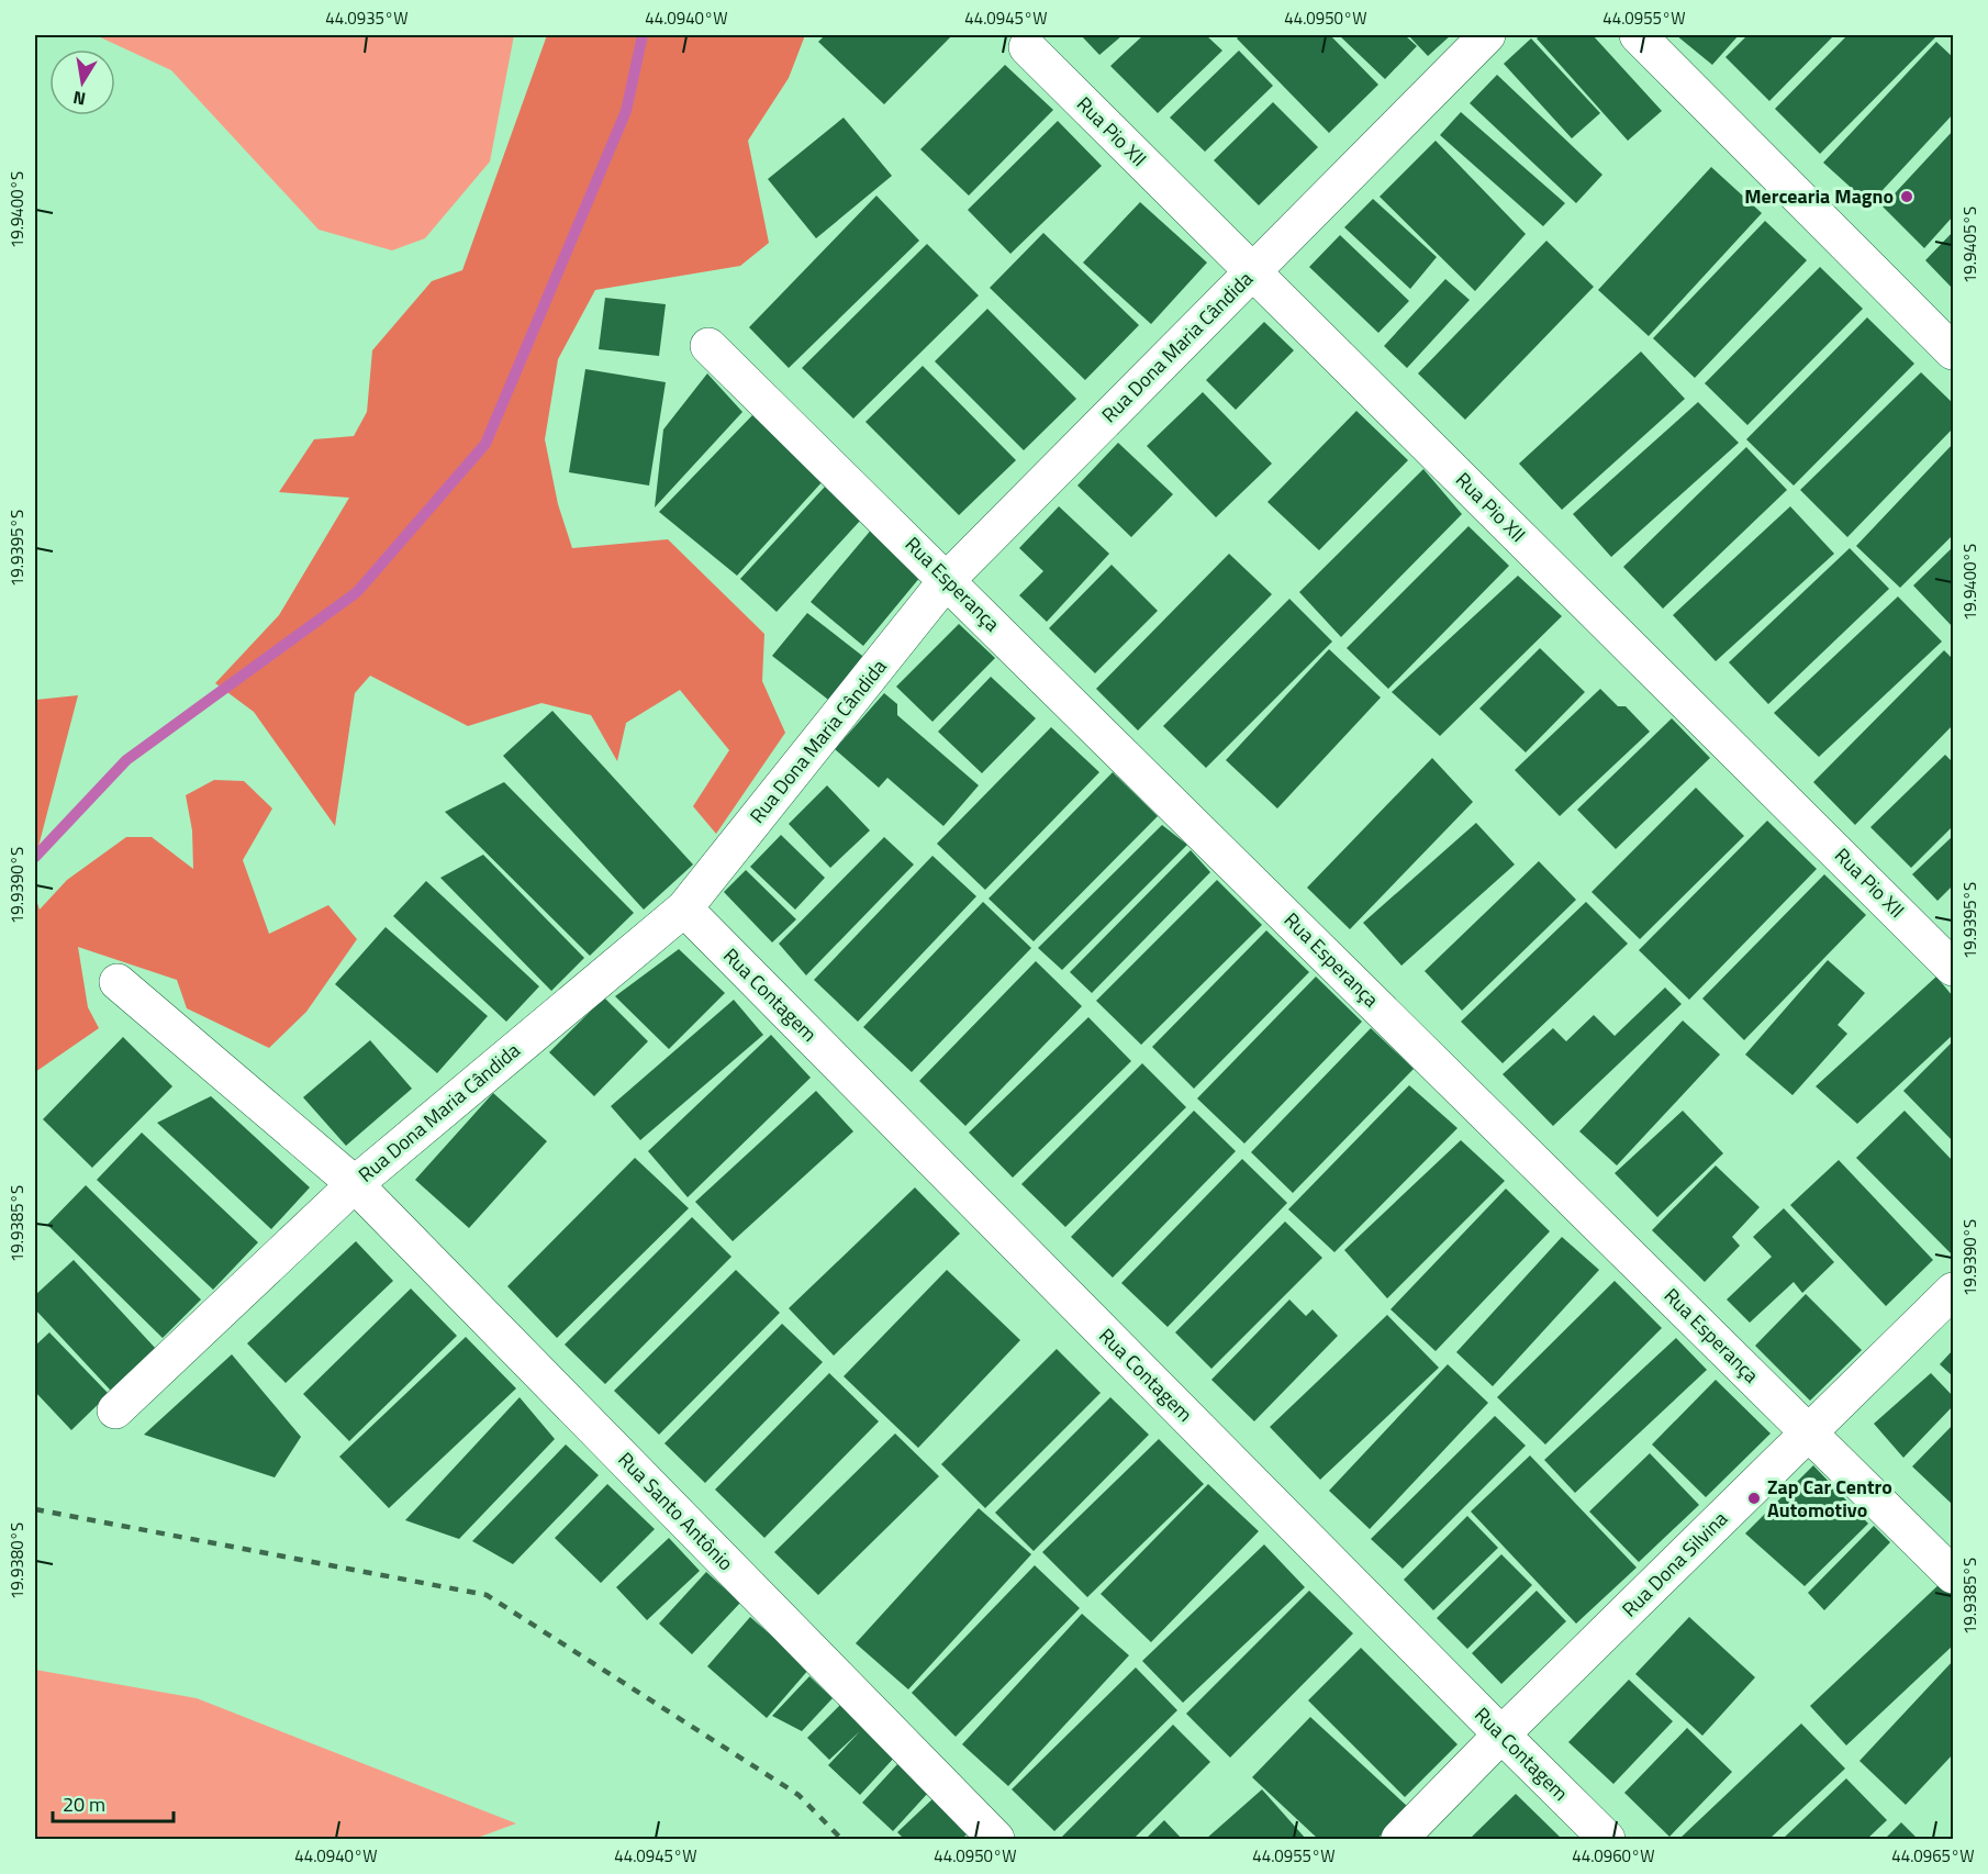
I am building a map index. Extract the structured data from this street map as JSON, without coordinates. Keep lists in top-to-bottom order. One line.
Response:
{"streets":{"street":["Rua Pio XII","Rua Dona Maria Cândida","Rua Esperança","Rua Contagem","Rua Santo Antônio","Rua Dona Silvina"]},"crossings":[["Rua Pio XII","Rua Dona Maria Cândida"],["Rua Dona Maria Cândida","Rua Esperança"],["Rua Dona Maria Cândida","Rua Contagem"],["Rua Dona Maria Cândida","Rua Santo Antônio"],["Rua Esperança","Rua Dona Silvina"],["Rua Contagem","Rua Dona Silvina"]],"places":["Mercearia Magno","Zap Car Centro Automotivo"],"scale_bar":"20 m","north":"bottom","coordinates":["44.0935°W","44.0940°W","44.0945°W","44.0950°W","44.0955°W","19.9400°S","19.9405°S","19.9395°S","19.9390°S","19.9385°S","19.9380°S","44.0960°W","44.0965°W"]}
